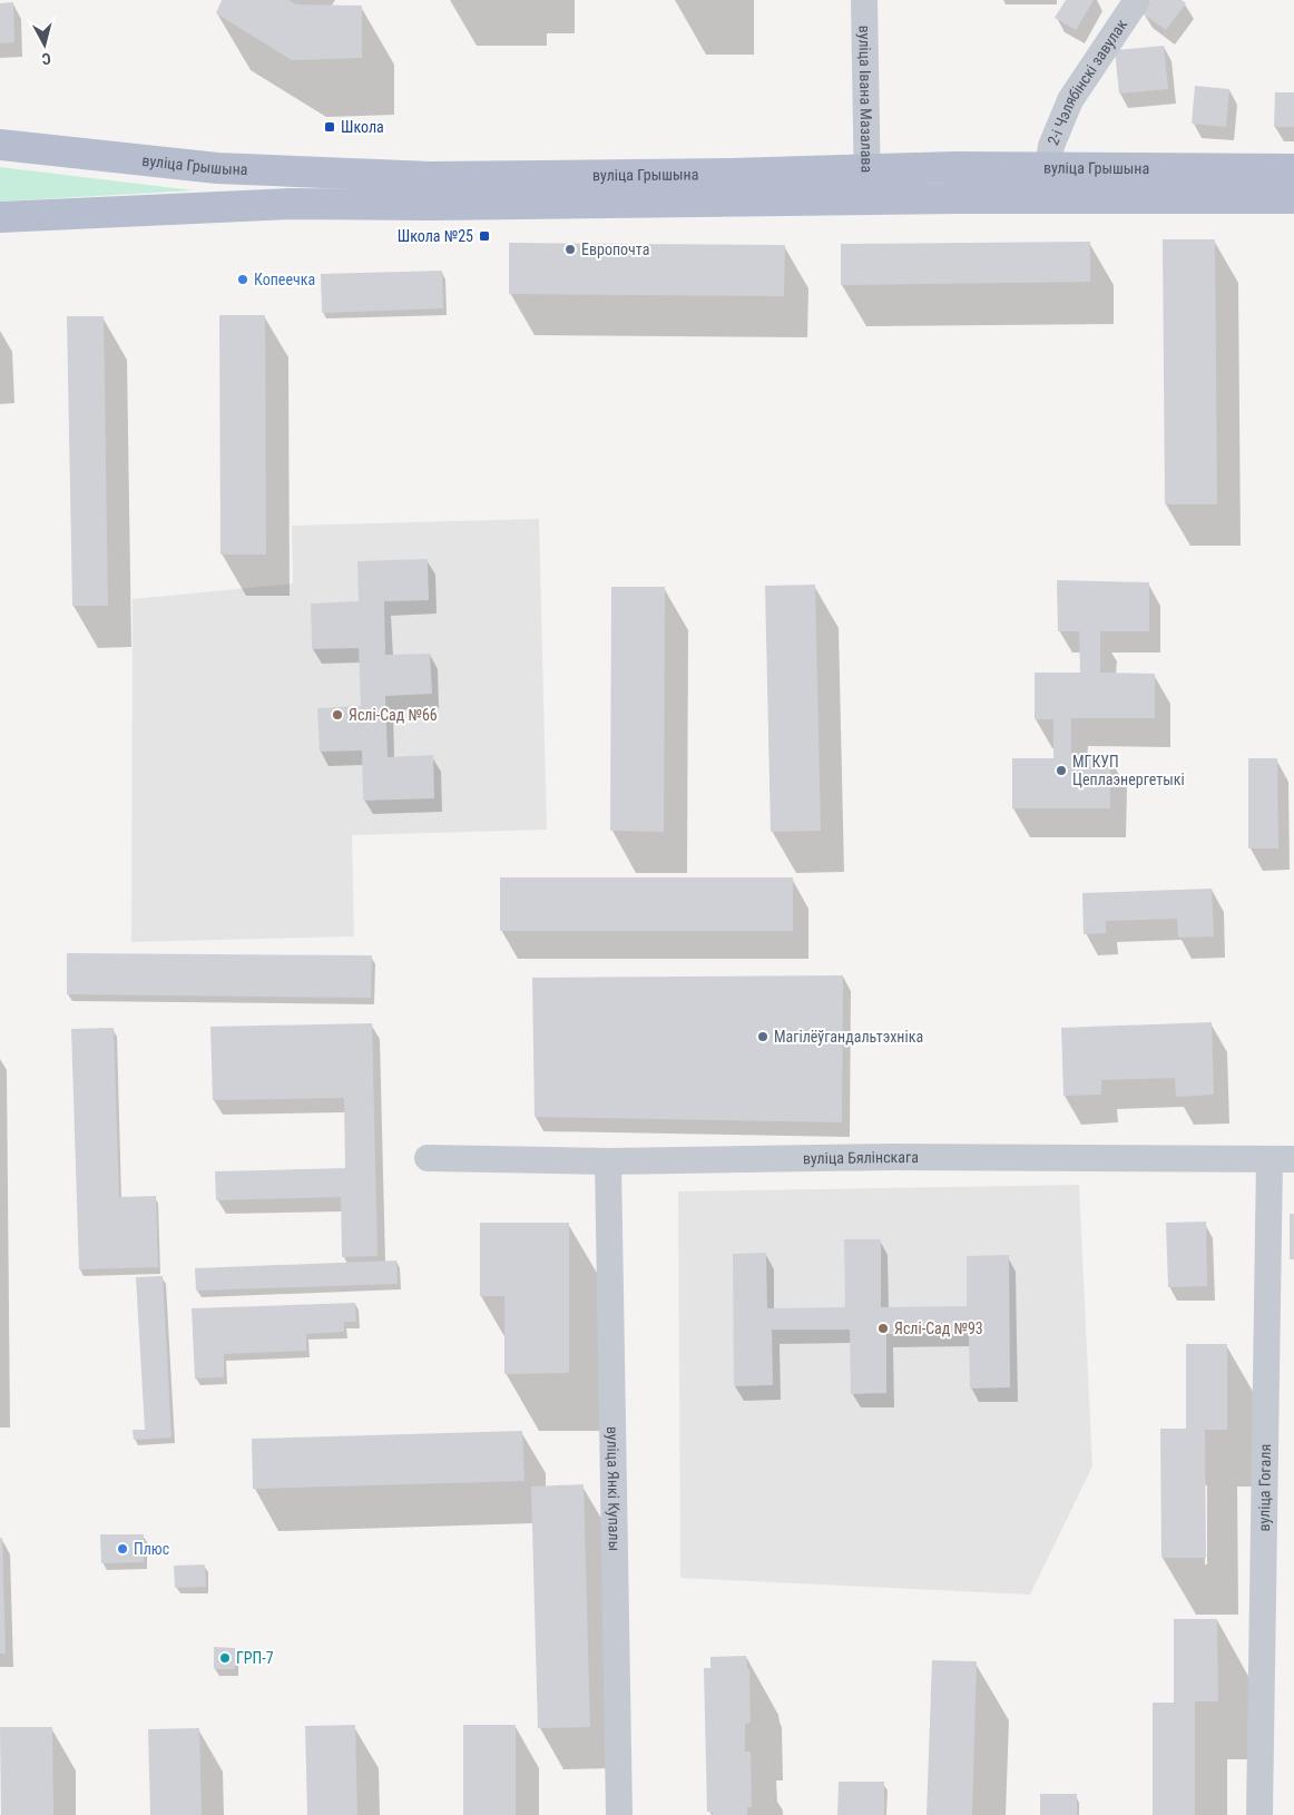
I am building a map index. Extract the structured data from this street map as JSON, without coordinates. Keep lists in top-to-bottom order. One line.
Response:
{"streets":{"main road":["вуліца Грышына"],"street":["2-і Чэлябінскі завулак","вуліца Iвана Мазалава","вуліца Бялінскага","вуліца Янкі Купалы","вуліца Гогаля"]},"crossings":[["2-і Чэлябінскі завулак","вуліца Грышына"],["вуліца Iвана Мазалава","вуліца Грышына"],["вуліца Бялінскага","вуліца Янкі Купалы"],["вуліца Бялінскага","вуліца Гогаля"]],"places":{"transit":["Школа","Школа №25"],"other":["Европочта","Копеечка","Яслі-Сад №66","МГКУП Цеплаэнергетыкі","Магілёўгандальтэхніка","Яслі-Сад №93","Плюс","ГРП-7"]},"north":"bottom"}
